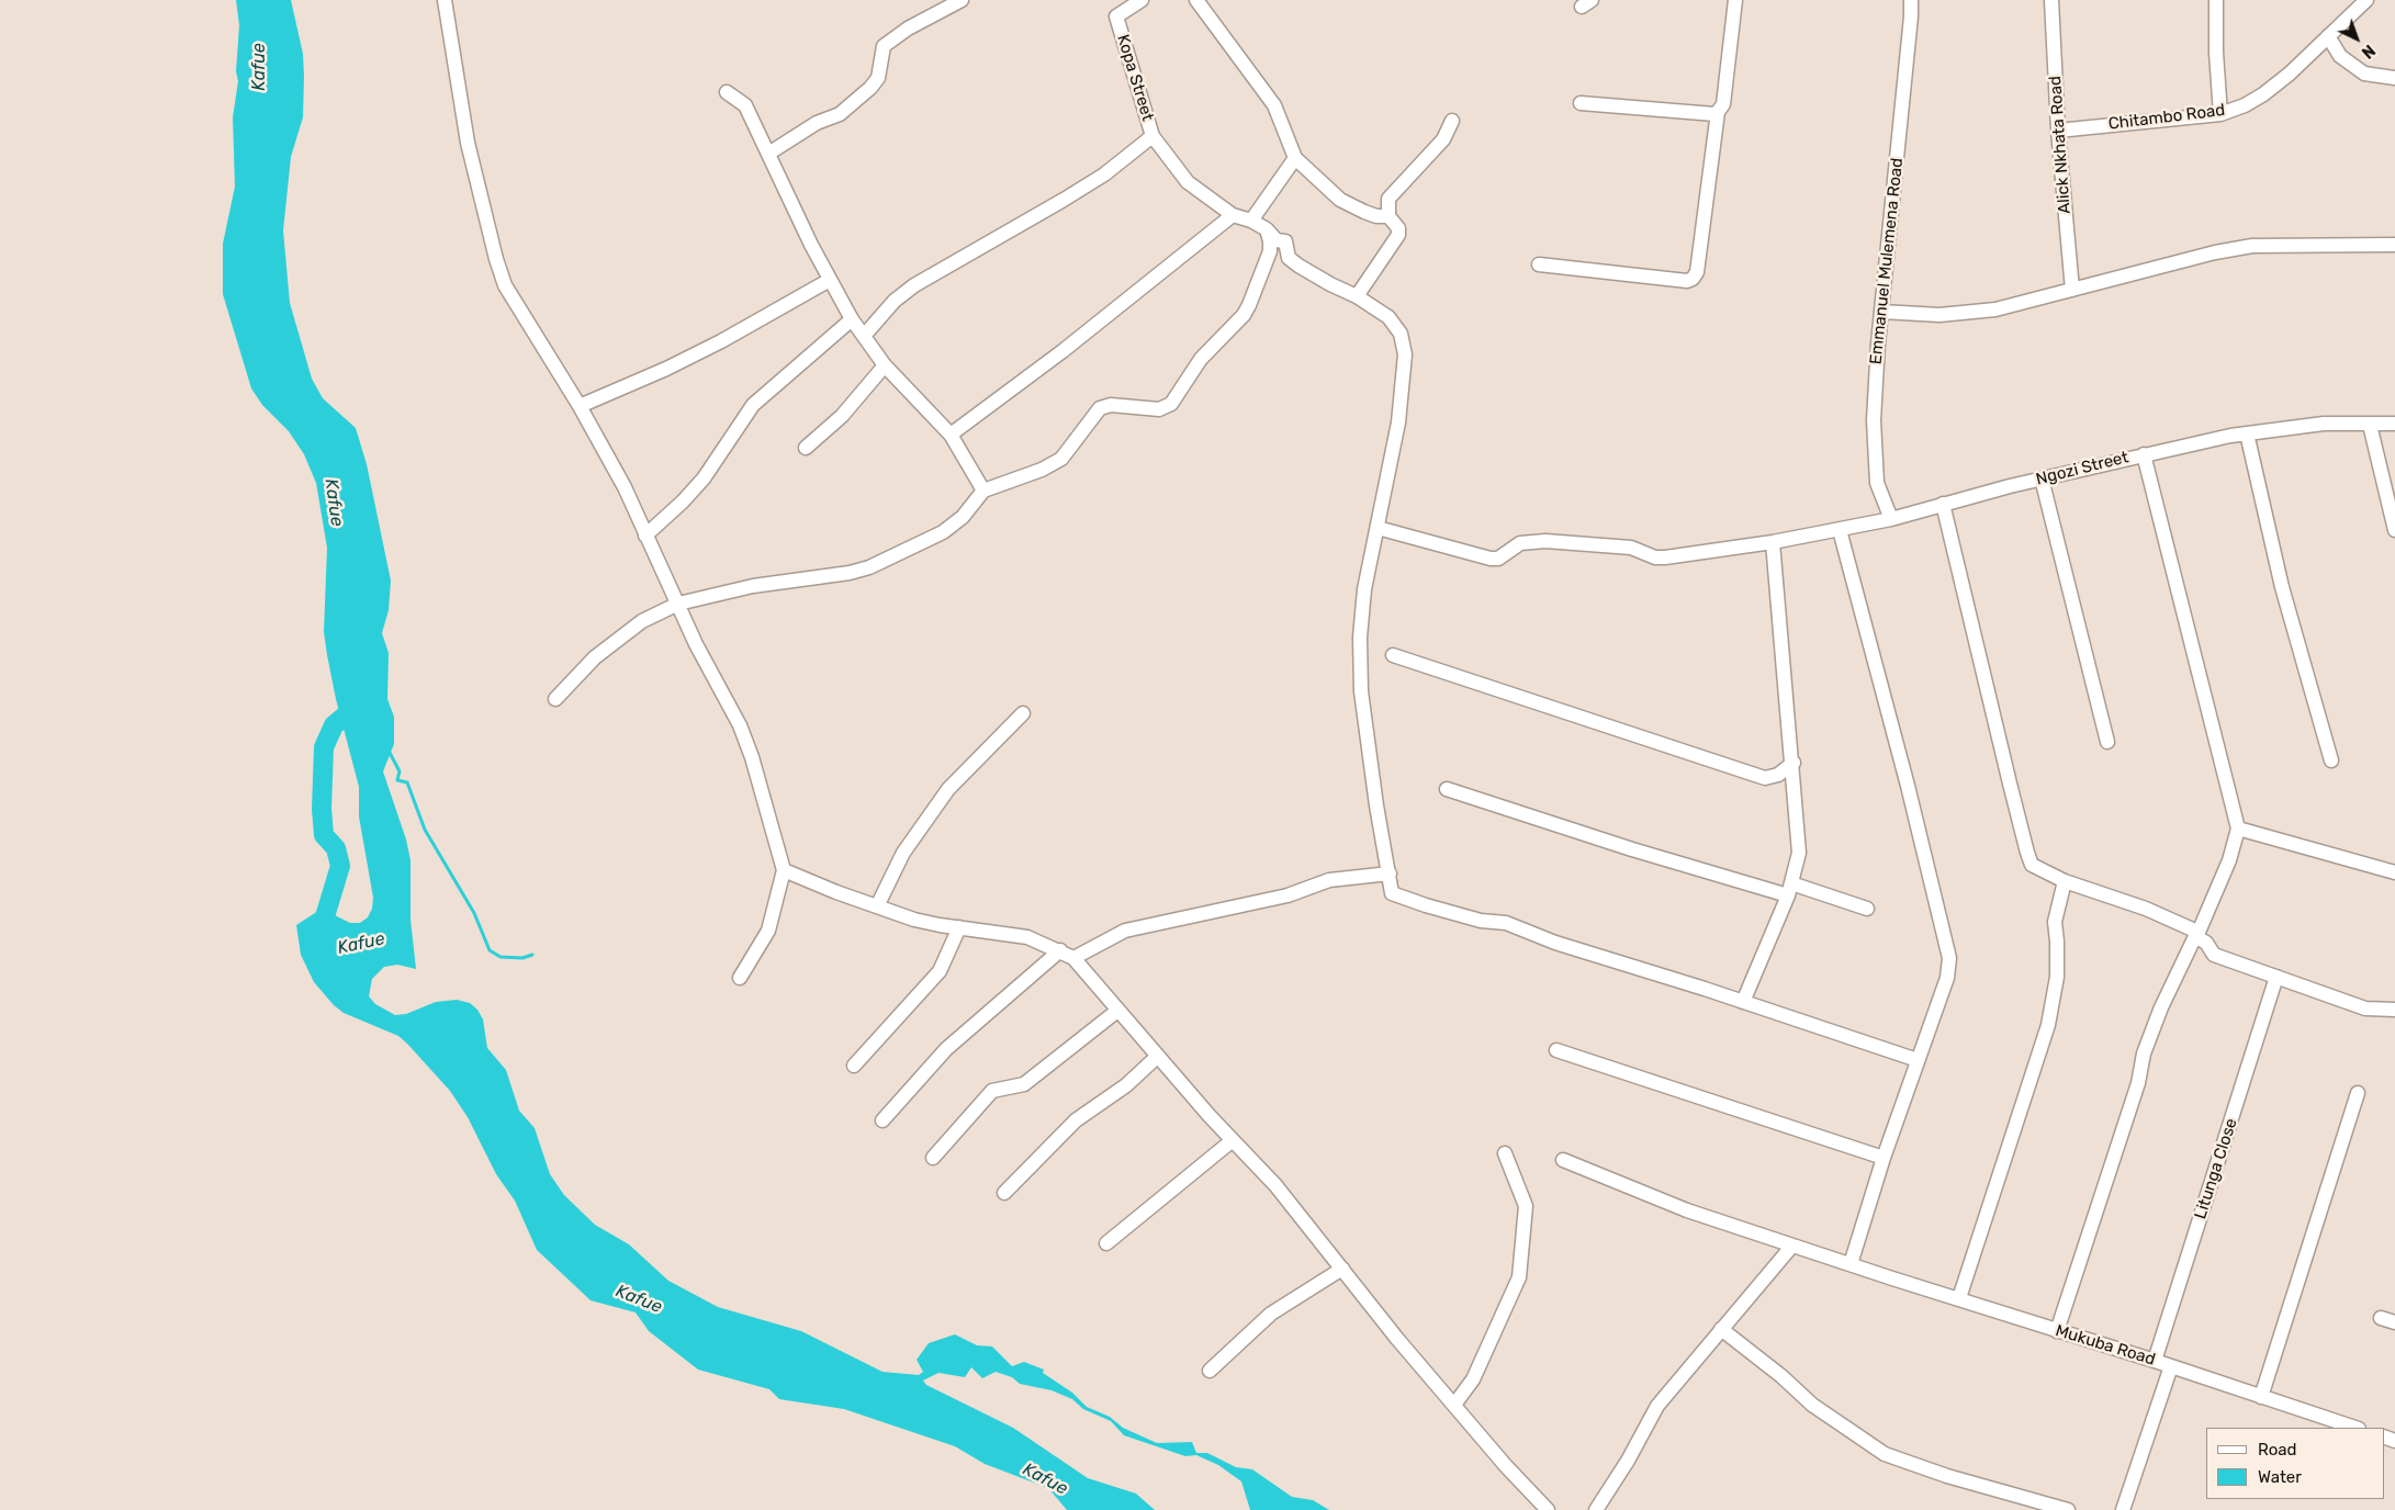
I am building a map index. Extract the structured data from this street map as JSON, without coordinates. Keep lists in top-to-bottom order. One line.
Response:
{"streets":{"street":["Kopa Street","Chitambo Road","Alick Nkhata Road","Emmanuel Mulemena Road","Ngozi Street","Litunga Close","Mukuba Road"]},"crossings":[["Chitambo Road","Alick Nkhata Road"],["Emmanuel Mulemena Road","Ngozi Street"],["Litunga Close","Mukuba Road"]],"water":["Kafue"],"legend":["Road","Water"],"north":"bottom right"}
